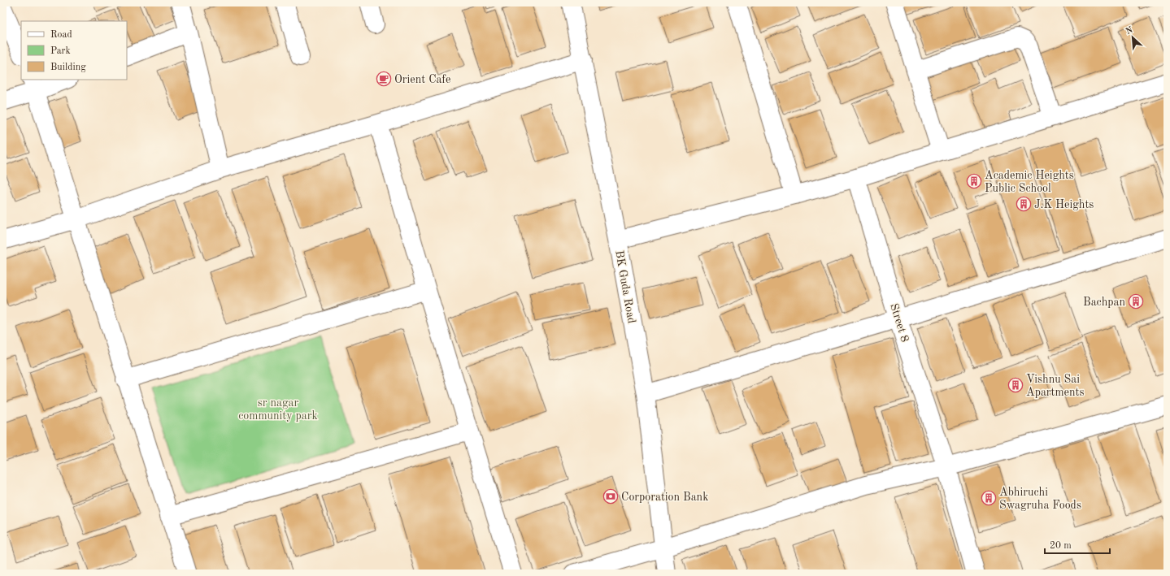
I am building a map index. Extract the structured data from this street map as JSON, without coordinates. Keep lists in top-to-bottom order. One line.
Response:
{"streets":{"street":["BK Guda Road","Street 8"]},"parks":["sr nagar community park"],"places":{"cafe":["Orient Cafe"],"building":["Academic Heights Public School","J.K Heights","Bachpan","Vishnu Sai Apartments","Abhiruchi Swagruha Foods"],"bank":["Corporation Bank"]},"legend":["Road","Park","Building"],"scale_bar":"20 m","north":"top left"}
